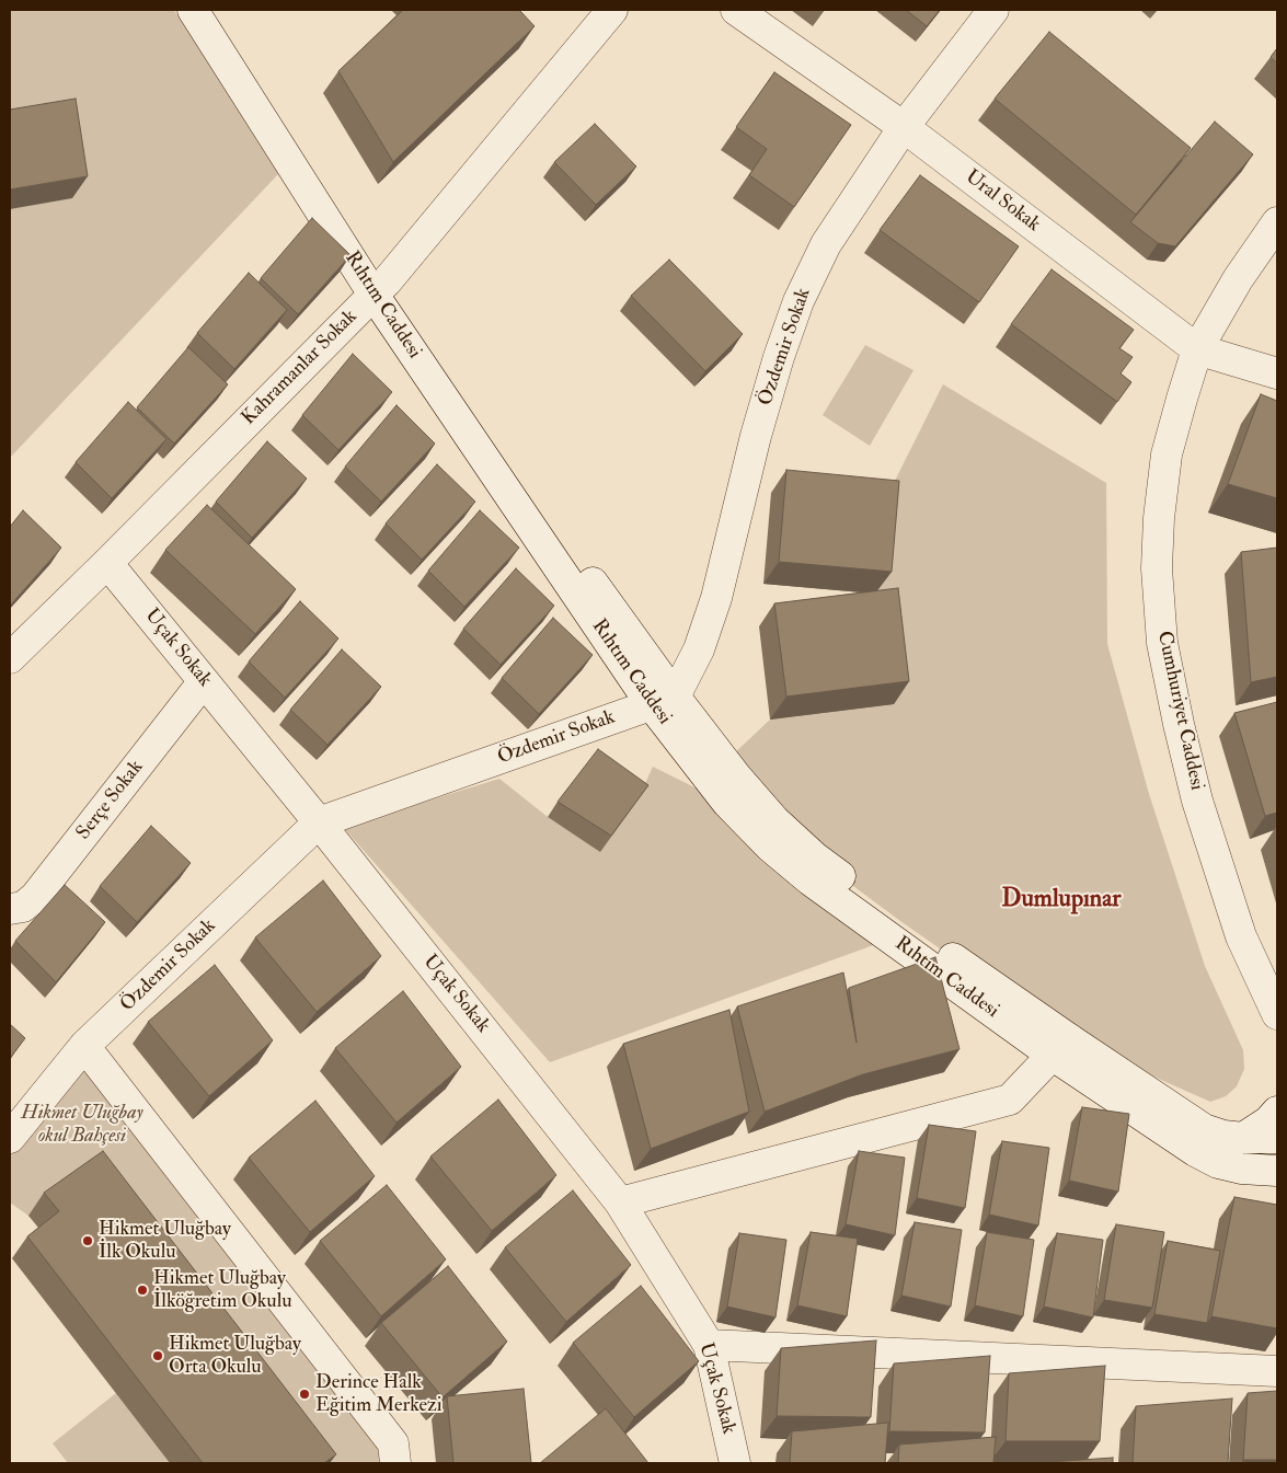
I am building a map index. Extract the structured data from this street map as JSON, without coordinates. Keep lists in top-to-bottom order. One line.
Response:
{"streets":{"street":["Ural Sokak","Rıhtım Caddesi","Özdemir Sokak","Kahramanlar Sokak","Uçak Sokak","Cumhuriyet Caddesi","Serçe Sokak"]},"crossings":[["Ural Sokak","Özdemir Sokak"],["Ural Sokak","Cumhuriyet Caddesi"],["Rıhtım Caddesi","Özdemir Sokak"],["Rıhtım Caddesi","Kahramanlar Sokak"],["Özdemir Sokak","Uçak Sokak"],["Kahramanlar Sokak","Uçak Sokak"],["Uçak Sokak","Serçe Sokak"]],"districts":["Dumlupınar"],"parks":["Hikmet Uluğbay okul Bahçesi"],"places":["Hikmet Uluğbay İlk Okulu","Hikmet Uluğbay İlköğretim Okulu","Hikmet Uluğbay Orta Okulu","Derince Halk Eğitim Merkezi"]}
